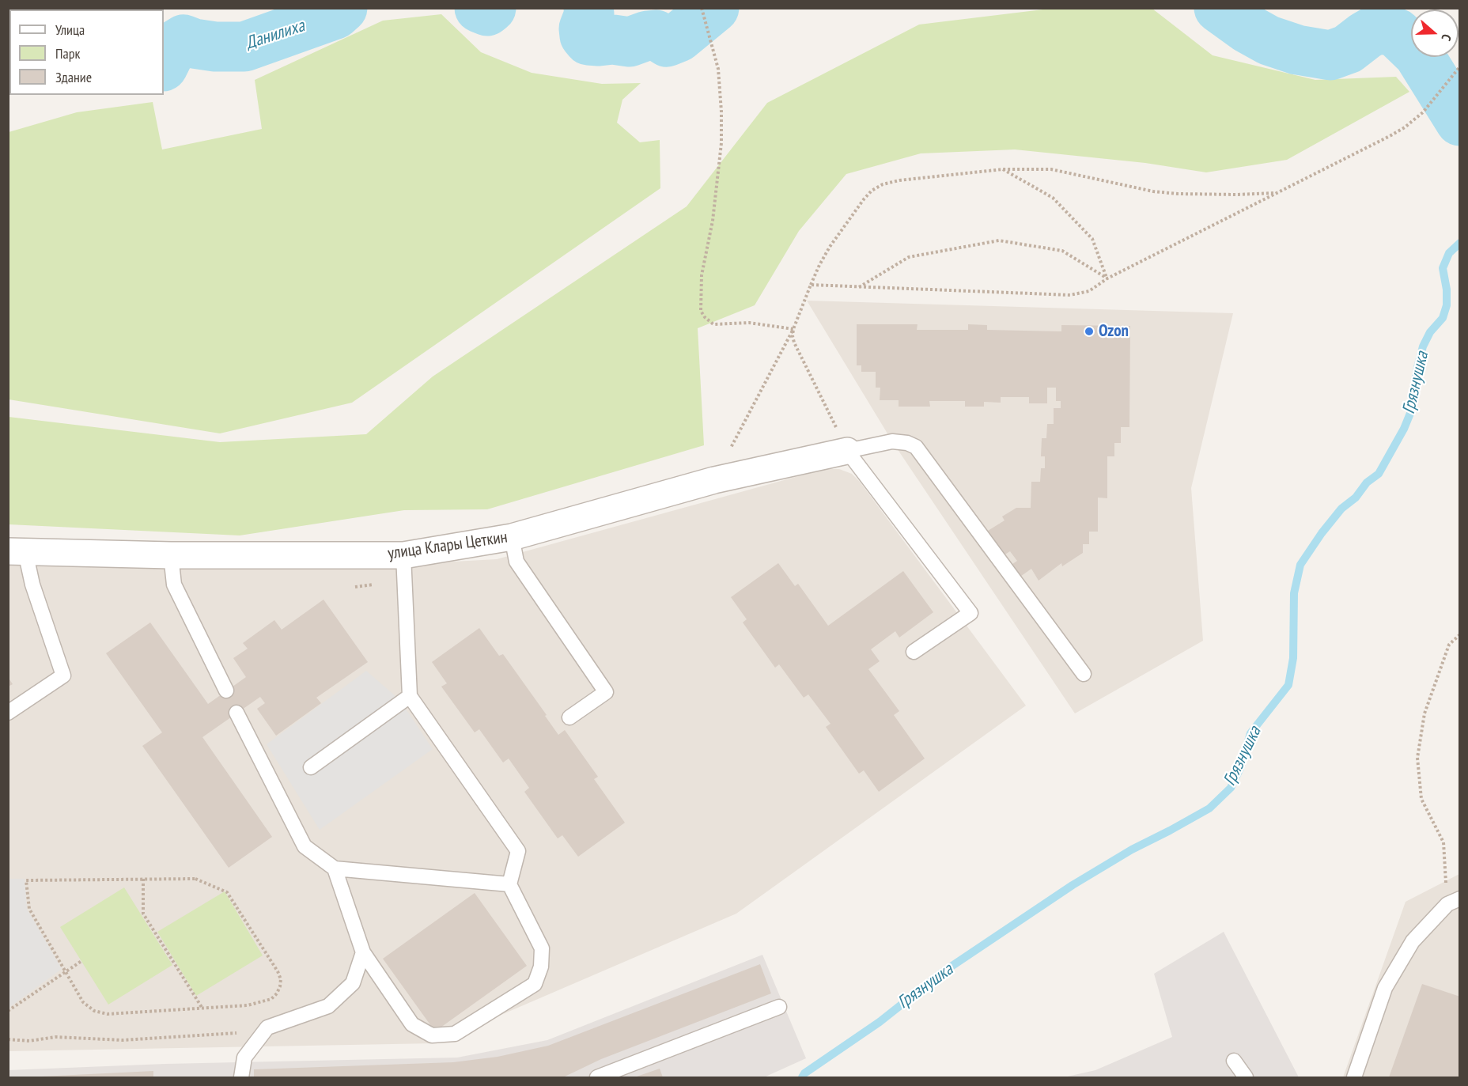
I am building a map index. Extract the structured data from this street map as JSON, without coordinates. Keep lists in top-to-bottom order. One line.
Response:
{"streets":{"street":["улица Клары Цеткин"]},"water":["Данилиха","Грязнушка"],"places":["Ozon"],"legend":["Улица","Парк","Здание"],"north":"right"}
